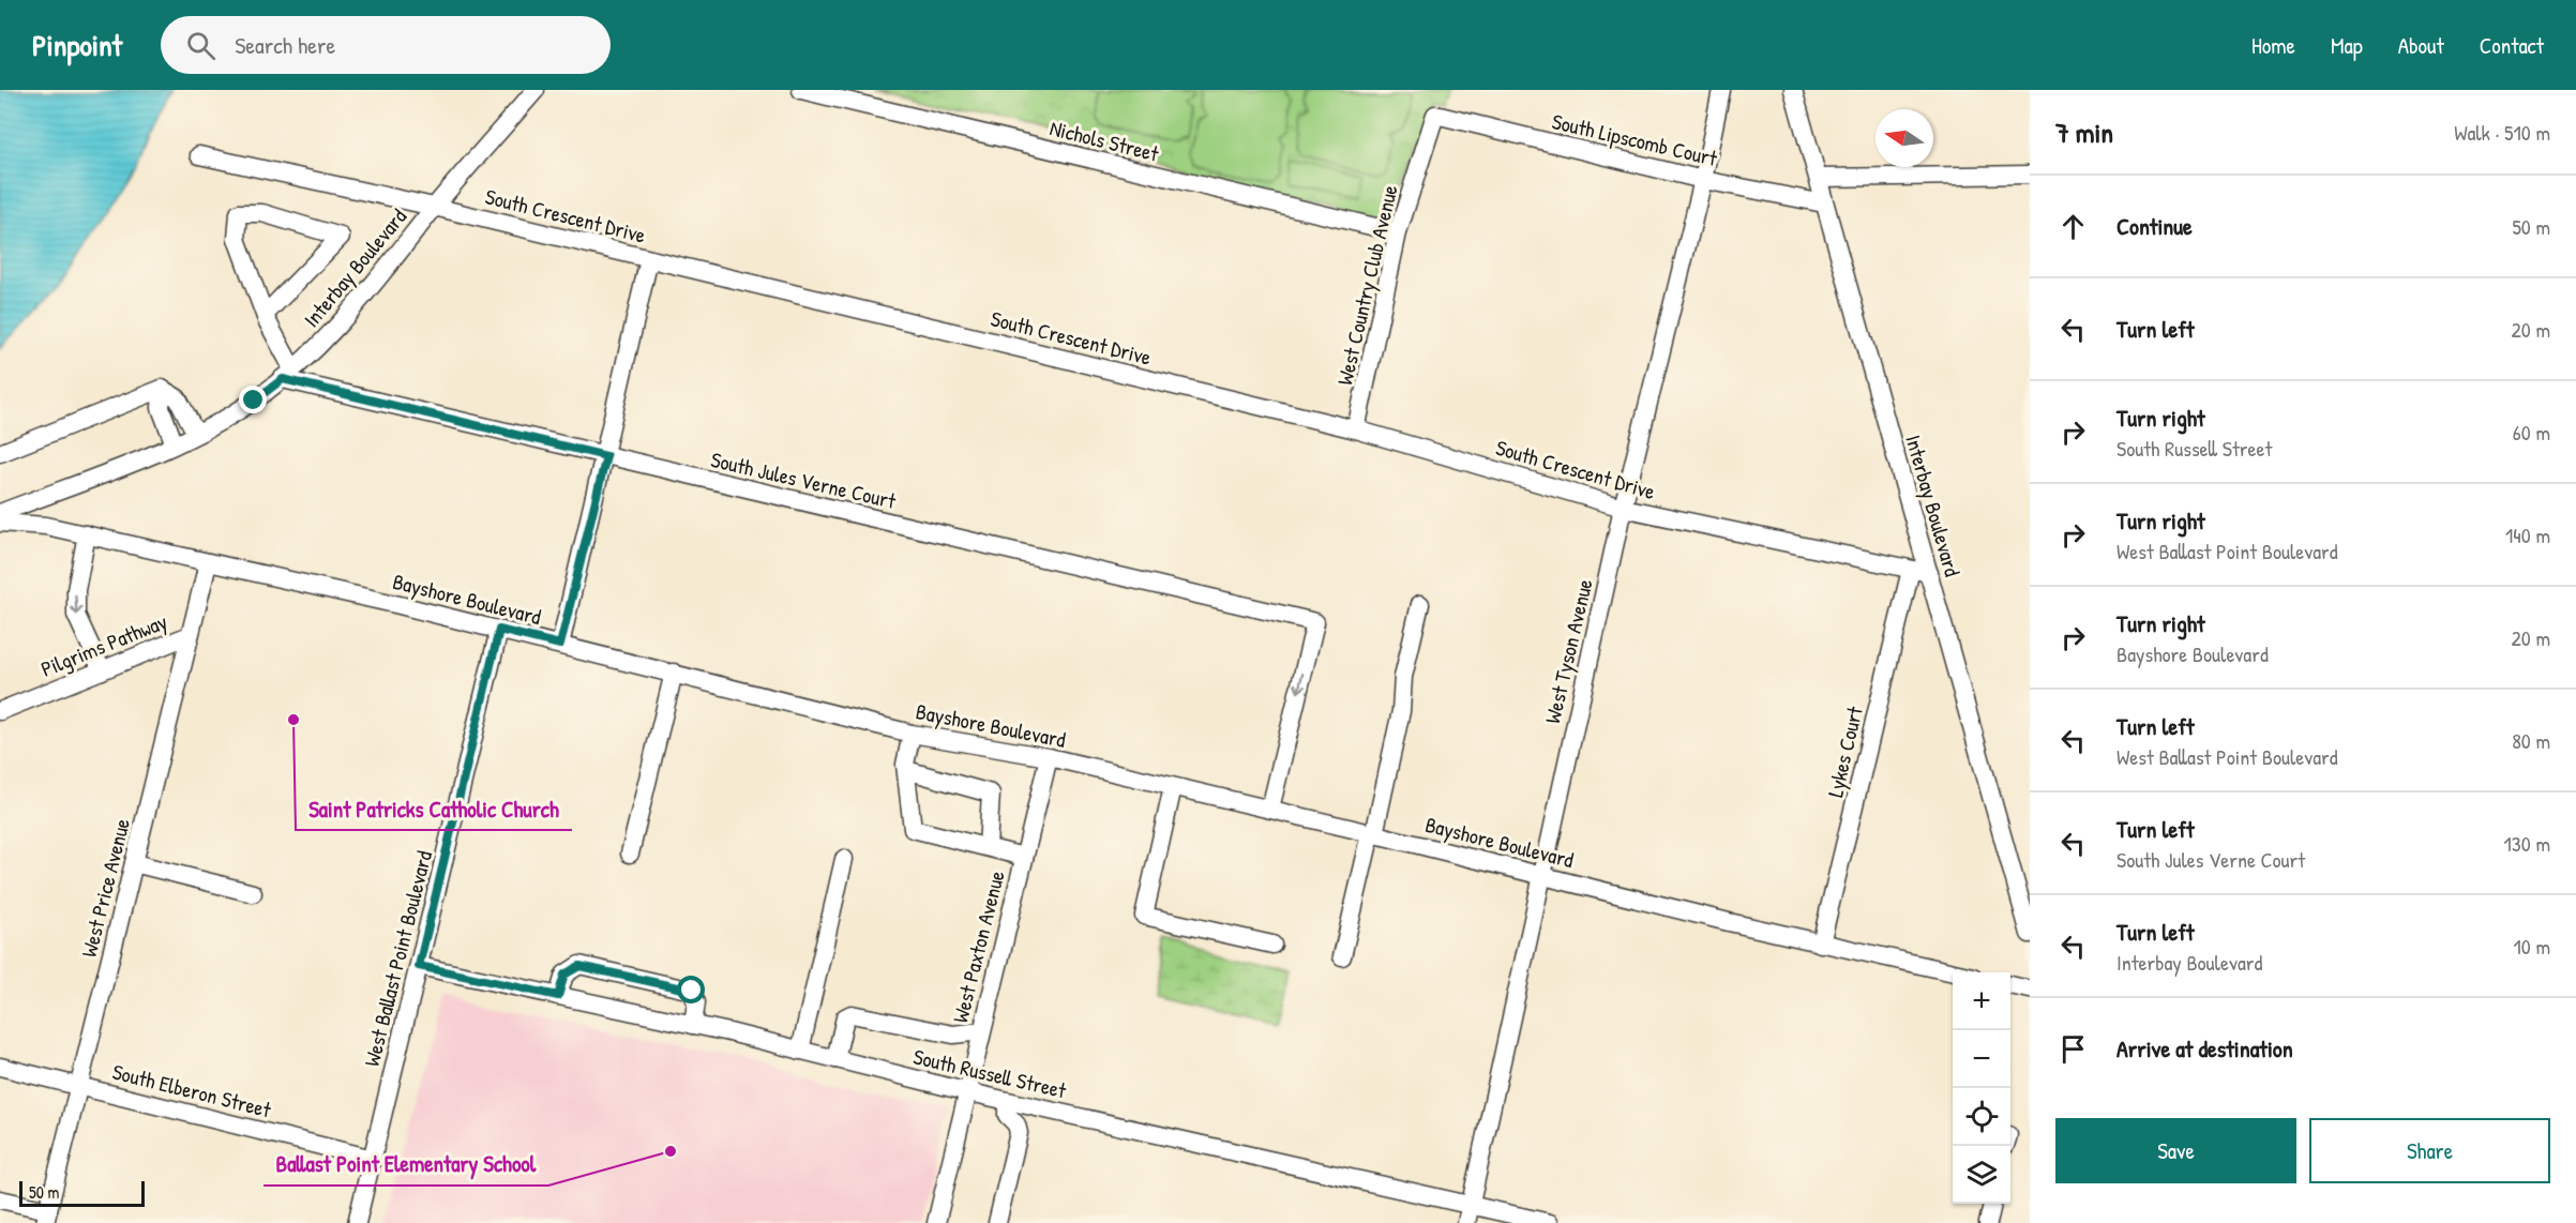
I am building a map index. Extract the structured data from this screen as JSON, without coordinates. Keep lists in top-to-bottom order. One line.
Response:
{"streets":{"street":["South Lipscomb Court","Nichols Street","South Crescent Drive","Interbay Boulevard","West Country Club Avenue","South Jules Verne Court","Bayshore Boulevard","Pilgrims Pathway","West Tyson Avenue","Lykes Court","West Price Avenue","West Paxton Avenue","West Ballast Point Boulevard","South Russell Street","South Elberon Street"]},"crossings":[["South Lipscomb Court","Interbay Boulevard"],["South Lipscomb Court","West Country Club Avenue"],["South Lipscomb Court","West Tyson Avenue"],["Nichols Street","West Country Club Avenue"],["South Crescent Drive","Interbay Boulevard"],["South Crescent Drive","West Country Club Avenue"],["South Crescent Drive","West Tyson Avenue"],["South Crescent Drive","Lykes Court"],["Interbay Boulevard","South Jules Verne Court"],["South Jules Verne Court","Bayshore Boulevard"],["Bayshore Boulevard","West Tyson Avenue"],["Bayshore Boulevard","Lykes Court"],["Bayshore Boulevard","West Price Avenue"],["Bayshore Boulevard","West Paxton Avenue"],["Bayshore Boulevard","West Ballast Point Boulevard"],["Pilgrims Pathway","West Price Avenue"],["West Tyson Avenue","South Russell Street"],["West Price Avenue","South Elberon Street"],["West Paxton Avenue","South Russell Street"],["West Ballast Point Boulevard","South Russell Street"],["West Ballast Point Boulevard","South Elberon Street"]],"one_way":["South Jules Verne Court"],"places":["Saint Patricks Catholic Church","Ballast Point Elementary School"],"scale_bar":"50 m","north":"left","page":{"header":"Pinpoint","search":"Search here","nav":["Home","Map","About","Contact"],"heading":["7 min","Walk · 510 m"],"list":[["Continue","50 m"],["Turn left","20 m"],["Turn right","South Russell Street","60 m"],["Turn right","West Ballast Point Boulevard","140 m"],["Turn right","Bayshore Boulevard","20 m"],["Turn left","West Ballast Point Boulevard","80 m"],["Turn left","South Jules Verne Court","130 m"],["Turn left","Interbay Boulevard","10 m"],"Arrive at destination"],"map_buttons":["+","−"],"buttons":["Save","Share"],"scale":"50 m"}}
